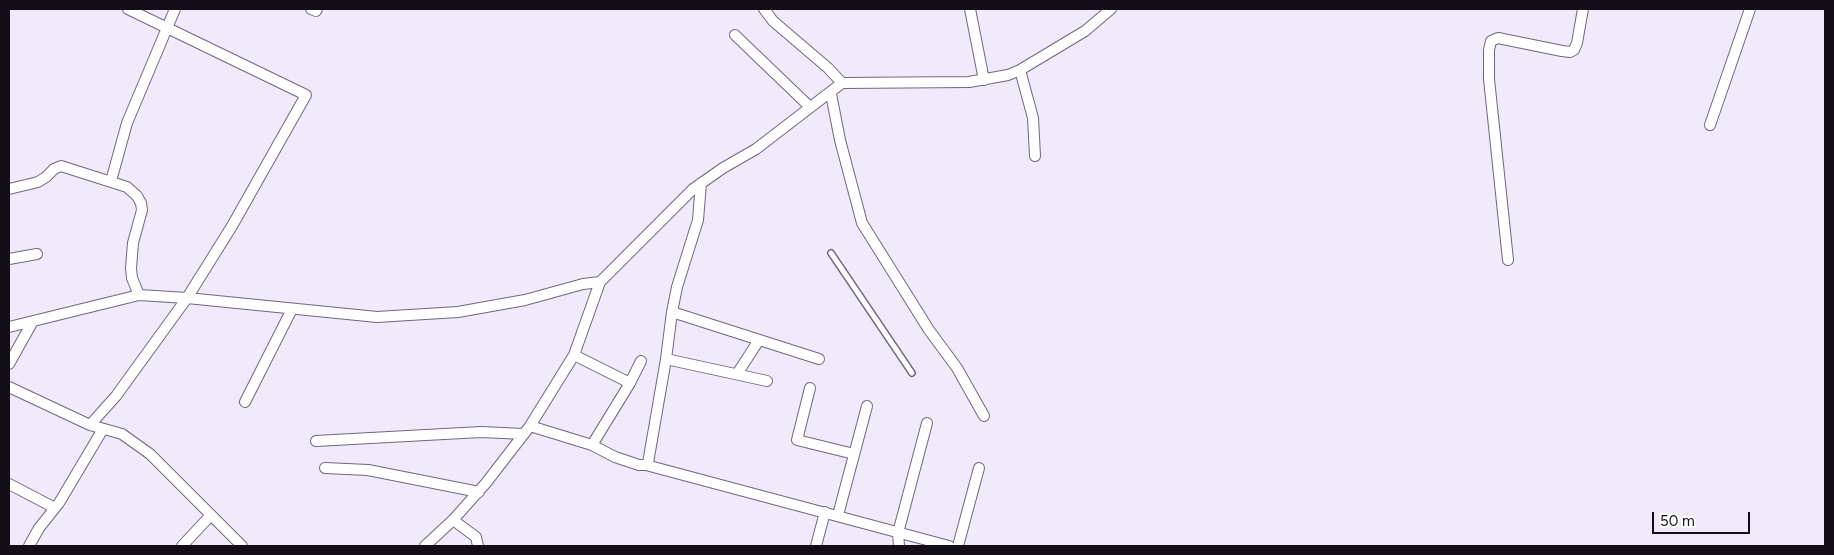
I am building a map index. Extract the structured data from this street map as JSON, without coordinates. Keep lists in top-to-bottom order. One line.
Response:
{"scale_bar":"50 m"}
